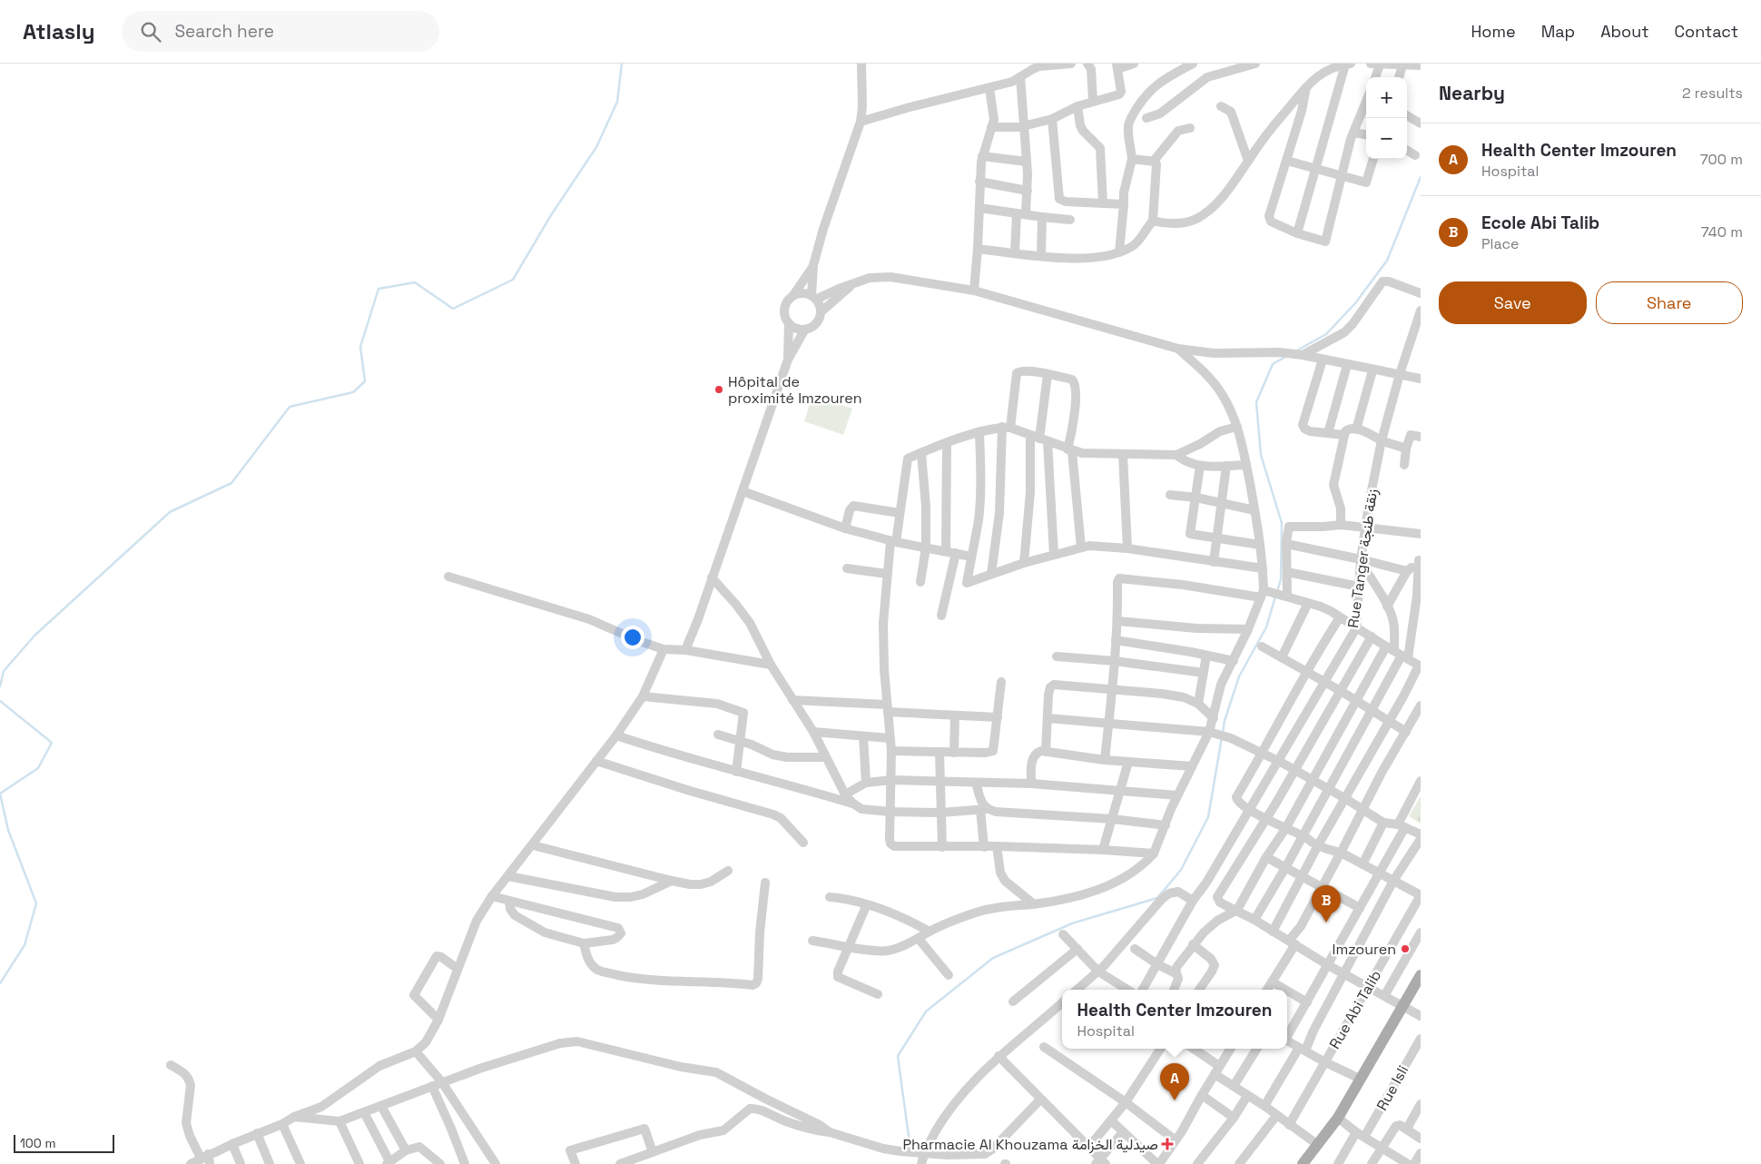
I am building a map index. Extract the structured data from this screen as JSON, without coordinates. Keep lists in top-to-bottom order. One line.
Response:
{"streets":{"street":["Rue Tanger زنقة طنجة","Rue Abi Talib","Rue Isli"]},"places":{"other":["Hôpital de proximité Imzouren","Imzouren"],"health":["Pharmacie Al Khouzama صيدلية الخزامة"]},"scale_bar":"100 m","page":{"header":"Atlasly","search":"Search here","nav":["Home","Map","About","Contact"],"heading":["Nearby","2 results"],"map_buttons":["+","−"],"list":[{"mark":"A","name":"Health Center Imzouren","note":"Hospital","value":"700 m"},{"mark":"B","name":"Ecole Abi Talib","note":"Place","value":"740 m"}],"buttons":["Save","Share"],"pins":["B","A"],"popup":["Health Center Imzouren","Hospital"],"scale":"100 m"}}
